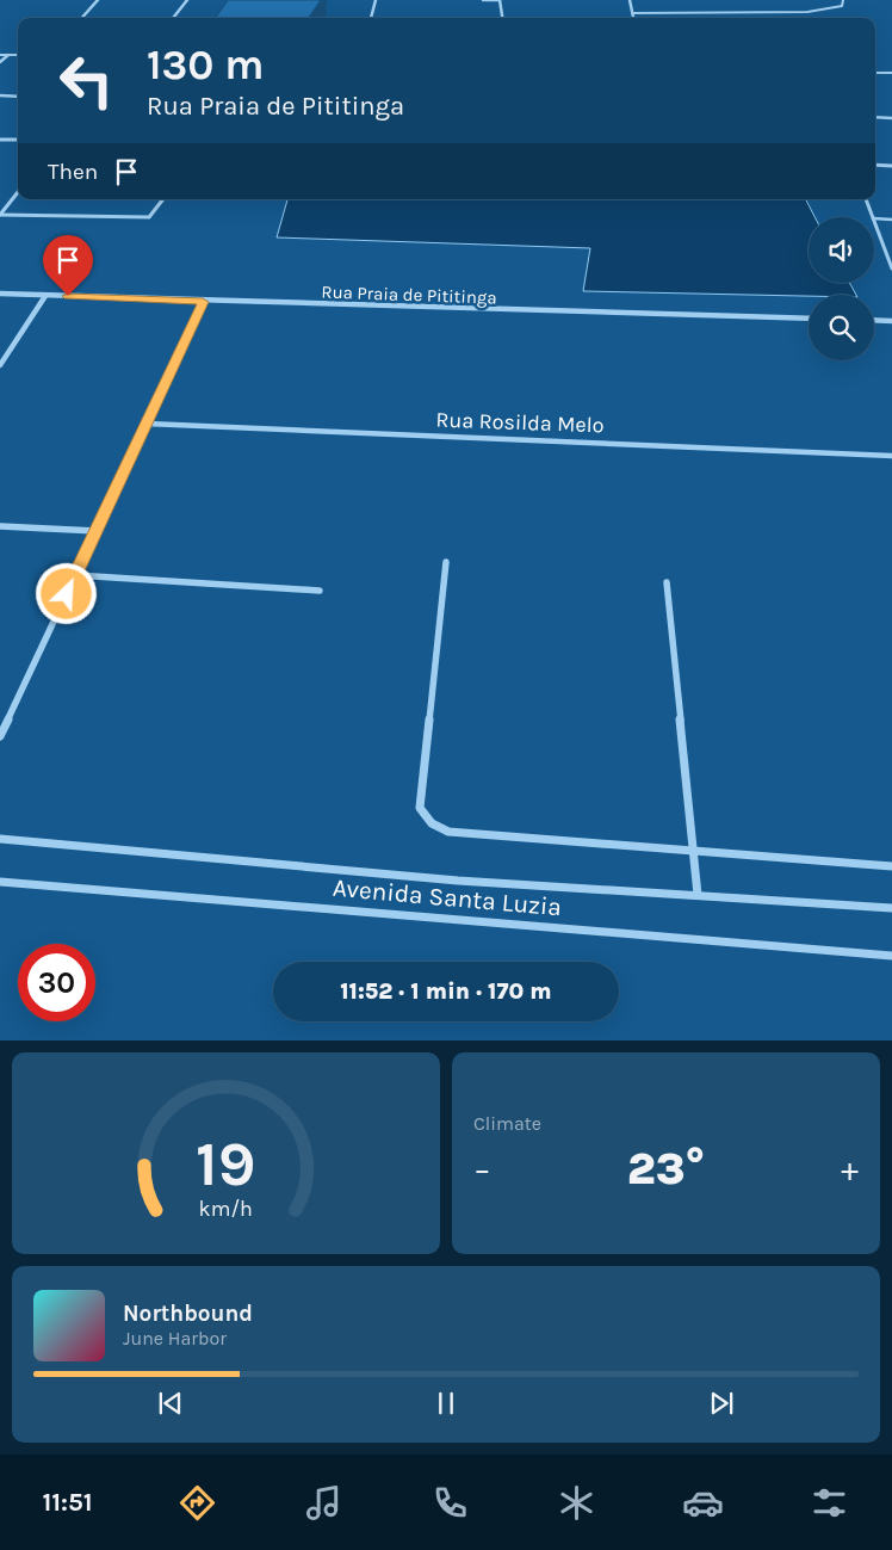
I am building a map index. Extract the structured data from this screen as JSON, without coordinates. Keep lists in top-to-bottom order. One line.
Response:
{"streets":{"street":["Rua Praia de Pititinga","Rua Rosilda Melo","Avenida Santa Luzia"]},"page":{"turn":["130 m","Rua Praia de Pititinga"],"then":"Then","limit":"30","trip":"11:52 · 1 min · 170 m","tile":"Climate","heat":["−","23°","+"],"song":["Northbound","June Harbor"],"tabs":"11:51","gauge":["19","km/h"]}}
